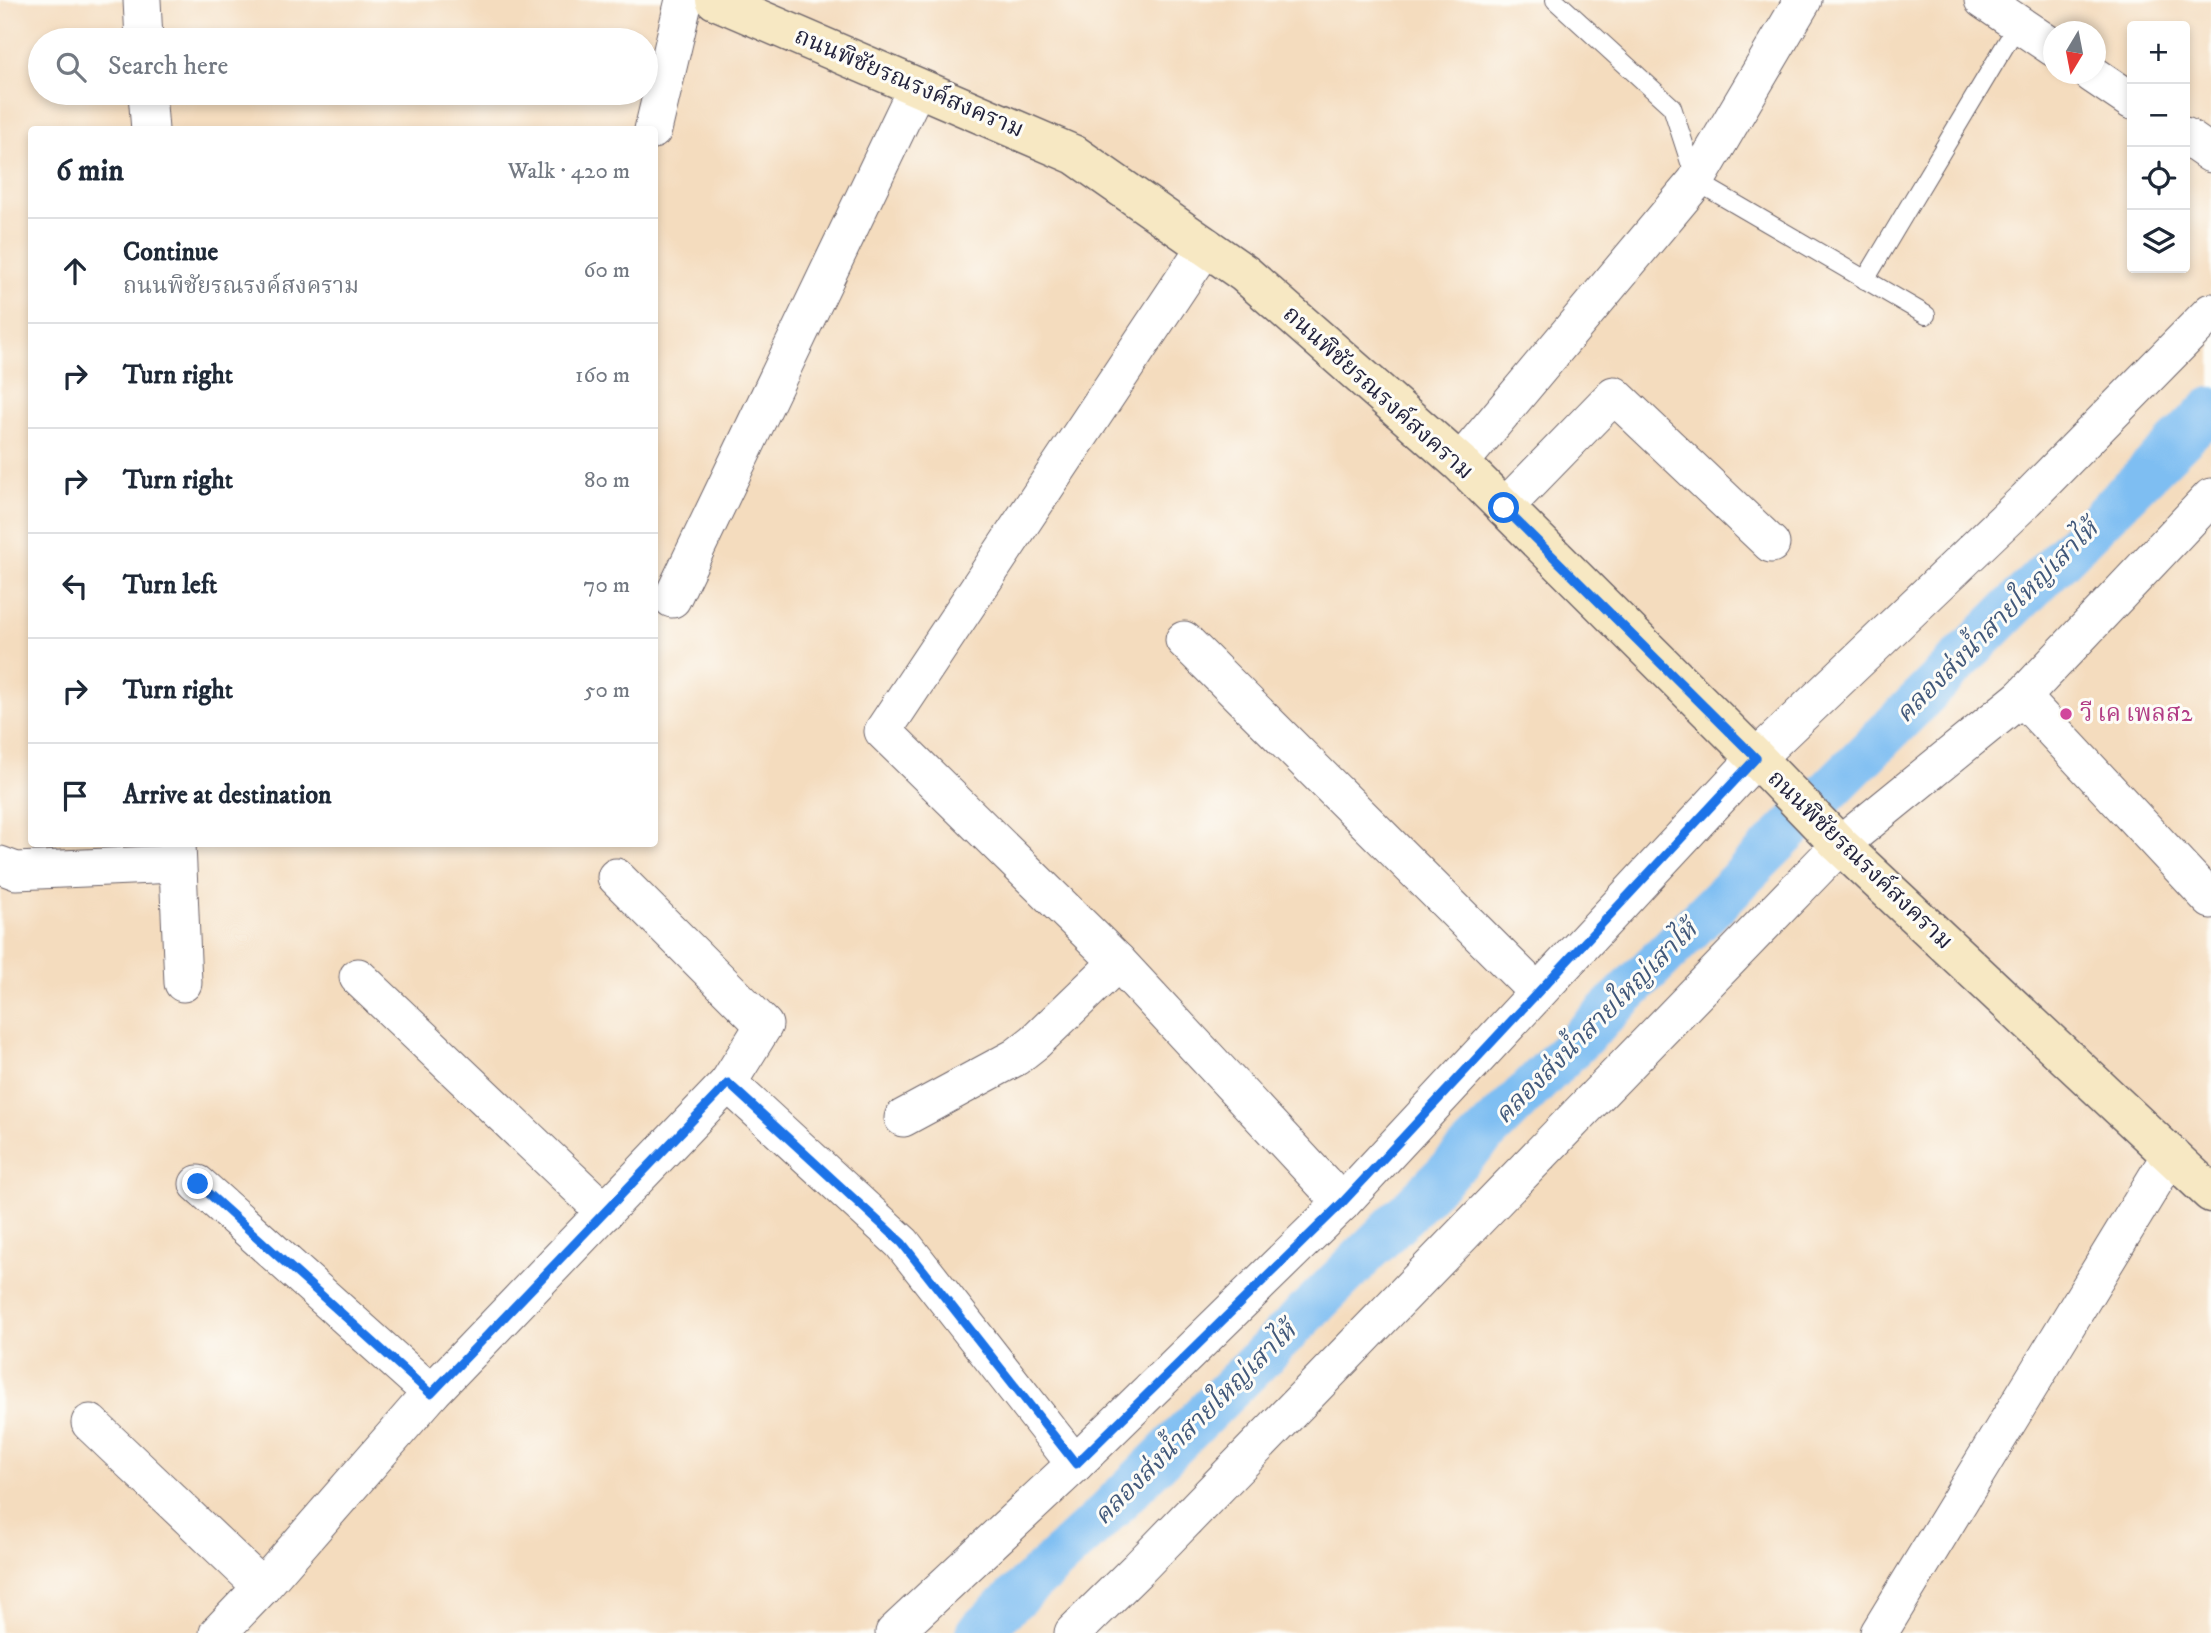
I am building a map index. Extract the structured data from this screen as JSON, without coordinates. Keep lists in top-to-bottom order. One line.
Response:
{"streets":{"main road":["ถนนพิชัยรณรงค์สงคราม"]},"water":["คลองส่งน้ำสายใหญ่เสาไห้"],"places":["วี เค เพลส2"],"north":"bottom","page":{"map_buttons":["+","−"],"search":"Search here","heading":["6 min","Walk · 420 m"],"list":[["Continue","ถนนพิชัยรณรงค์สงคราม","60 m"],["Turn right","160 m"],["Turn right","80 m"],["Turn left","70 m"],["Turn right","50 m"],"Arrive at destination"]}}
